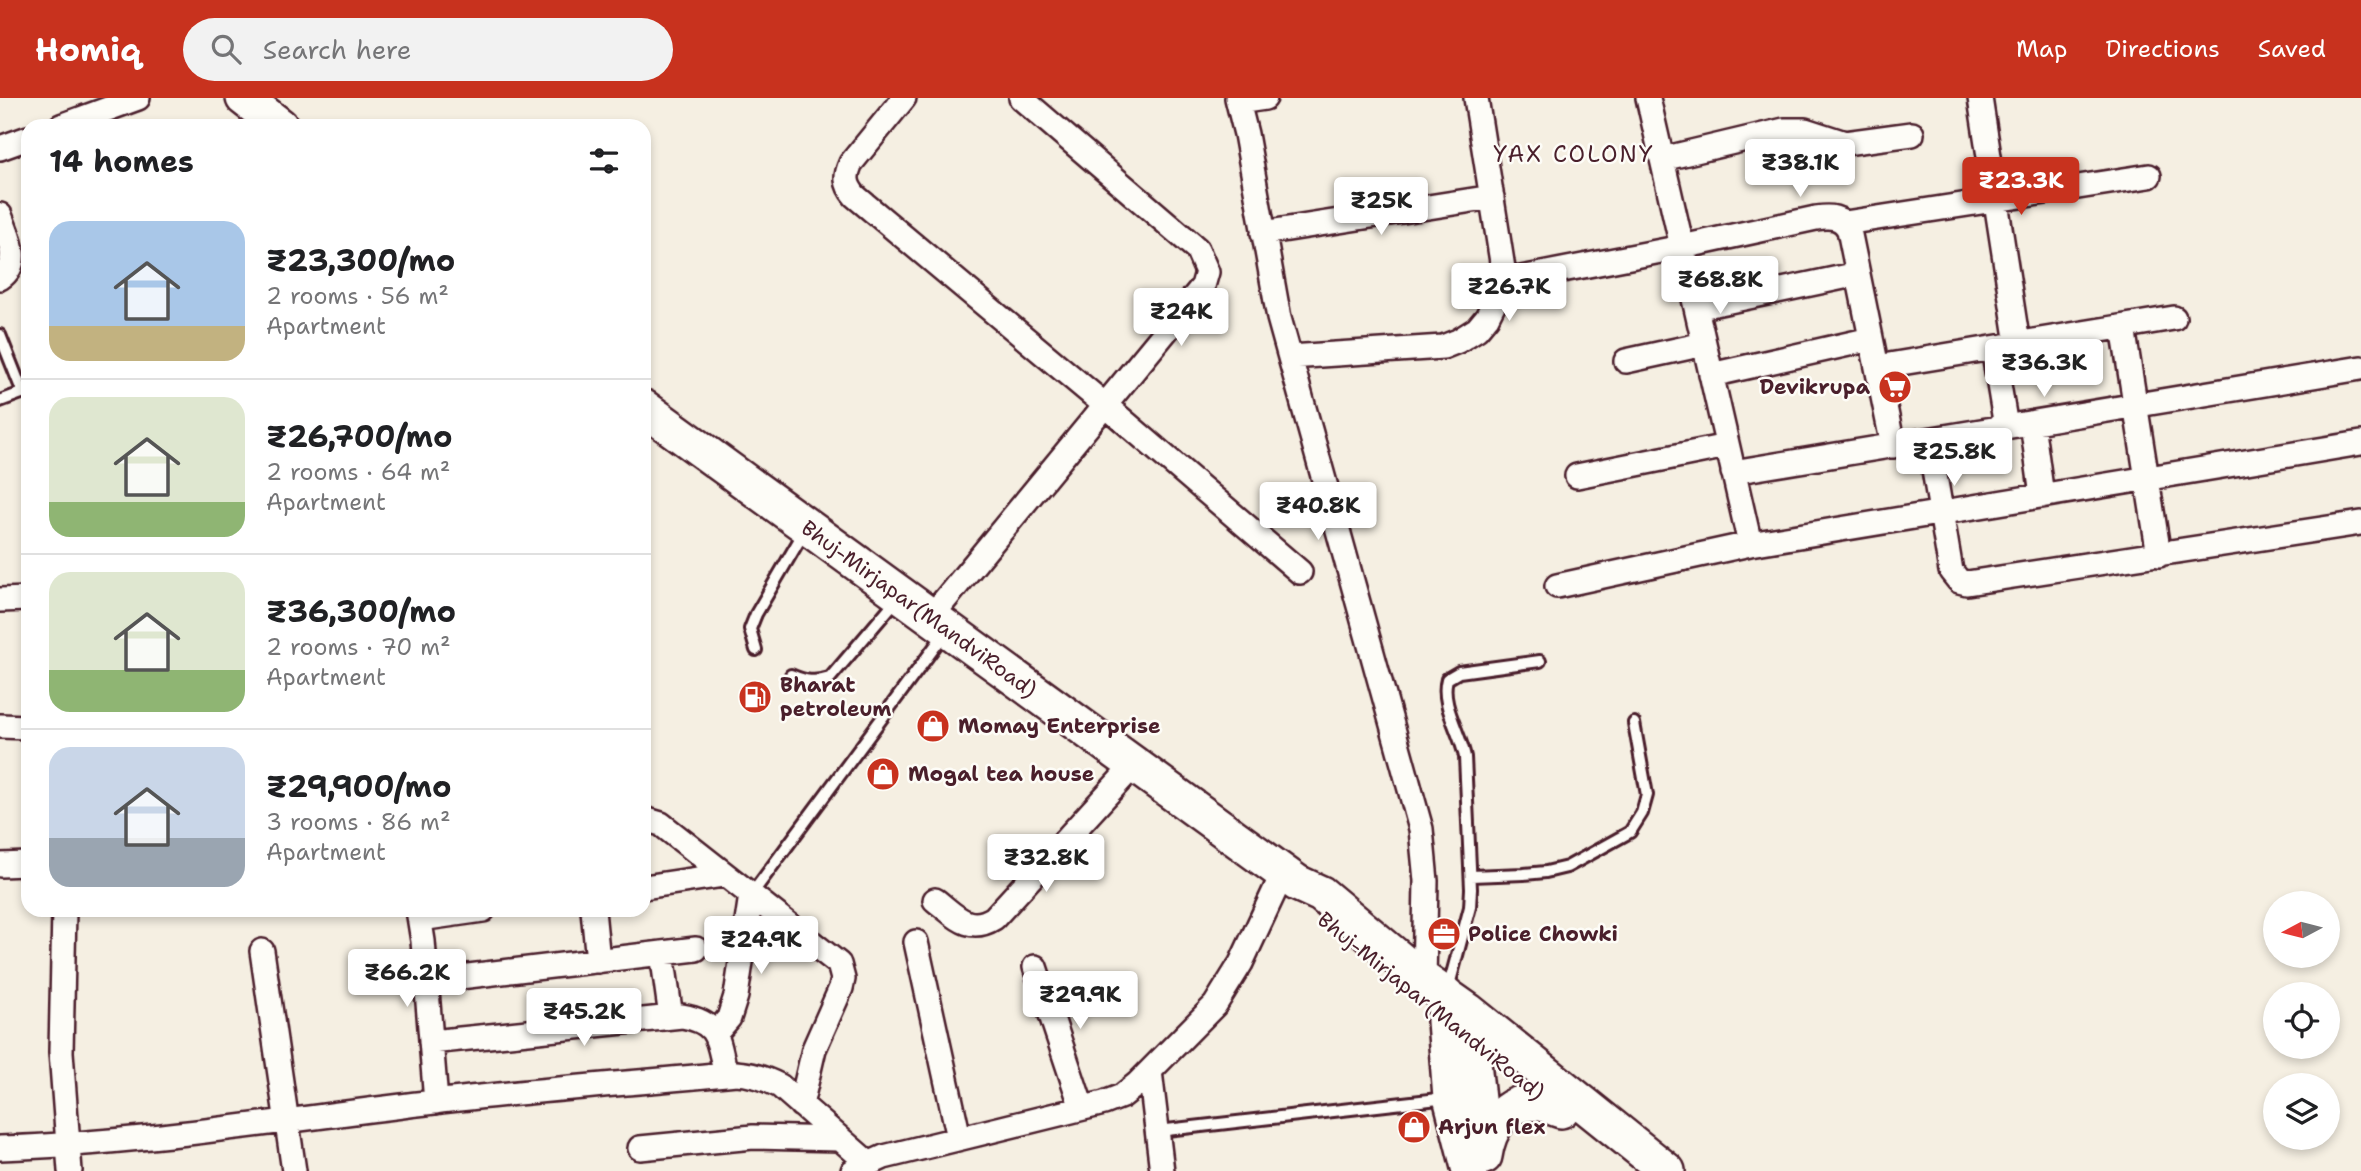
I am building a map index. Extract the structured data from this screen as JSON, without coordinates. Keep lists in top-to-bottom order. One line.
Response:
{"streets":{"main road":["Bhuj-Mirjapar(MandviRoad)"]},"districts":["YAX COLONY"],"places":{"supermarket":["Devikrupa"],"fuel station":["Bharat petroleum"],"shop":["Momay Enterprise","Mogal tea house","Arjun flex"],"office":["Police Chowki"]},"north":"left","page":{"header":"Homiq","search":"Search here","nav":["Map","Directions","Saved"],"heading":"14 homes","price":["₹38.1K","₹23.3K","₹25K","₹68.8K","₹26.7K","₹24K","₹36.3K","₹25.8K","₹40.8K","₹32.8K","₹24.9K","₹66.2K","₹29.9K","₹45.2K"],"list":[{"name":"₹23,300/mo","note":"2 rooms · 56 m² · Apartment"},{"name":"₹26,700/mo","note":"2 rooms · 64 m² · Apartment"},{"name":"₹36,300/mo","note":"2 rooms · 70 m² · Apartment"},{"name":"₹29,900/mo","note":"3 rooms · 86 m² · Apartment"}]}}
